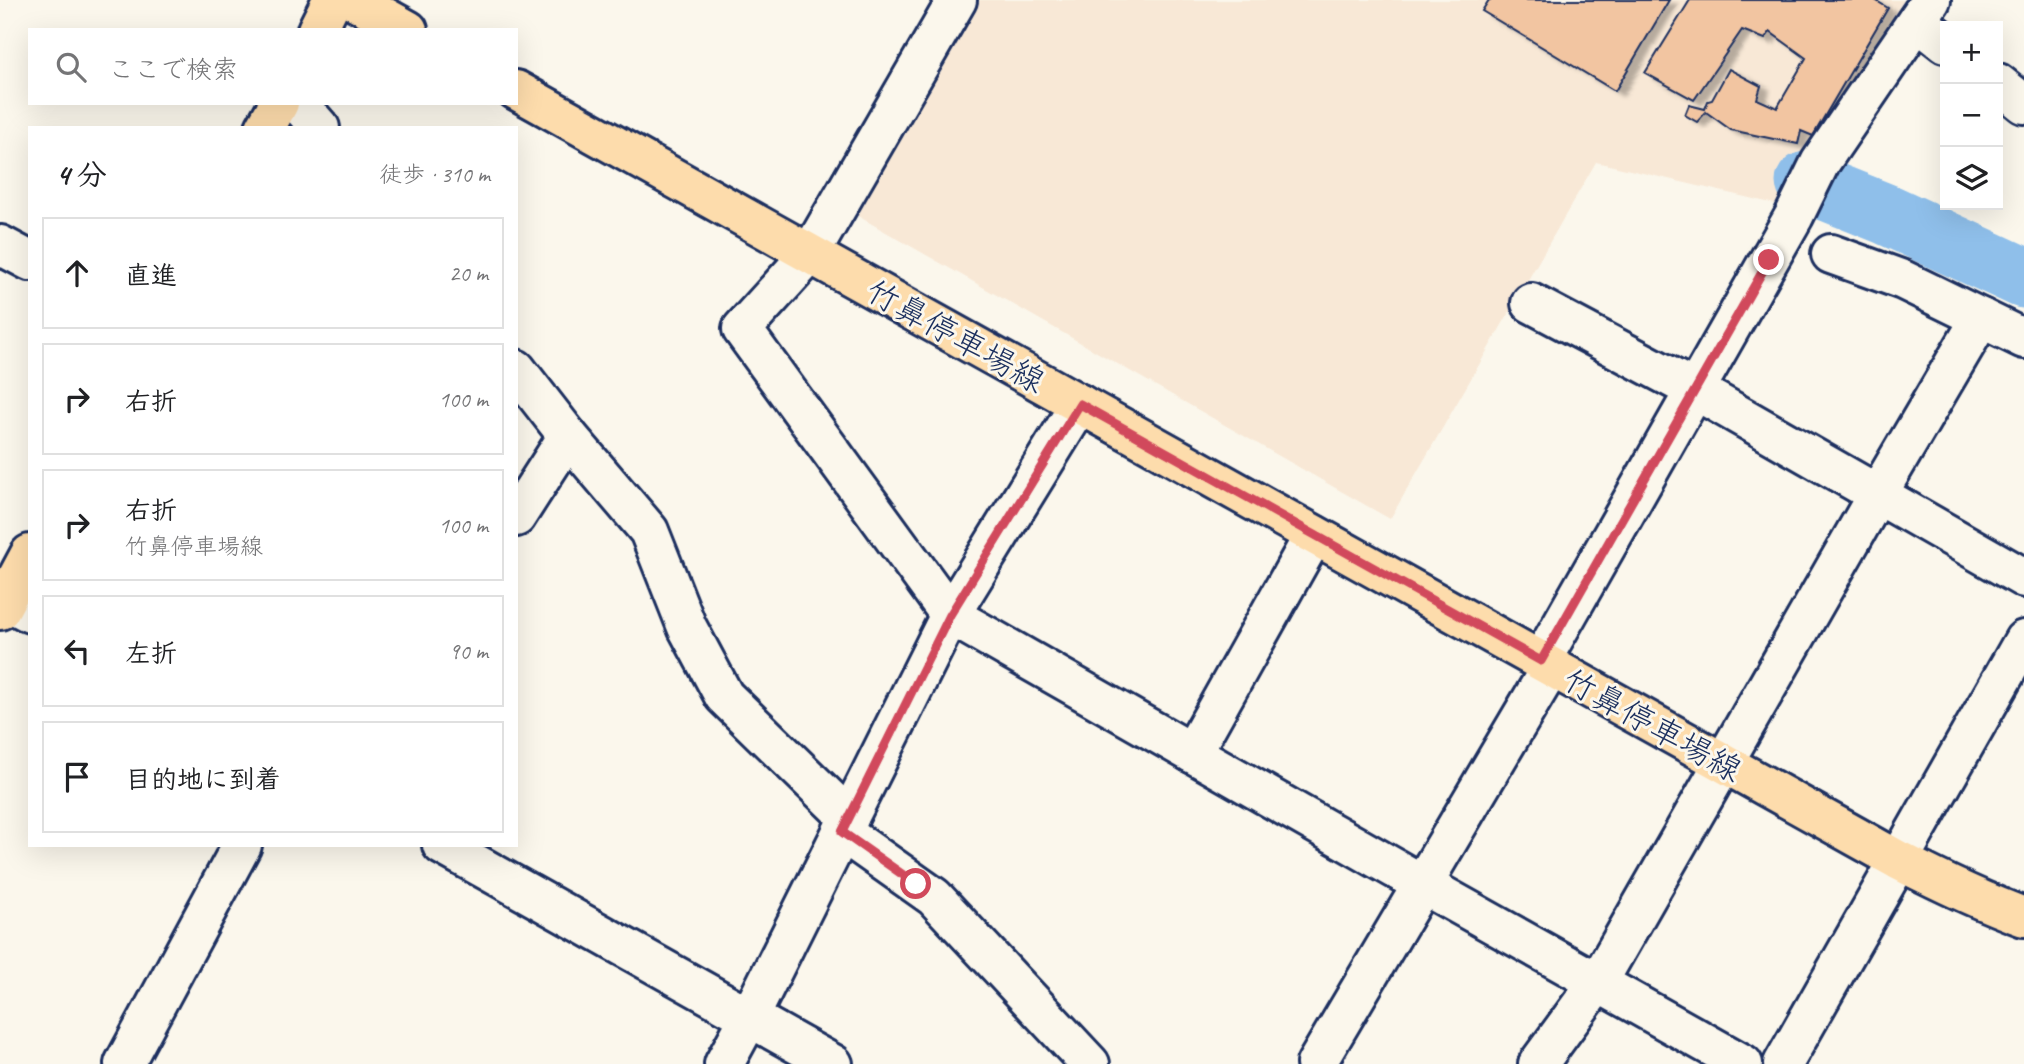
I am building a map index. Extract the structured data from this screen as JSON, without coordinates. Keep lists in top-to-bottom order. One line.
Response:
{"streets":{"main road":["竹鼻停車場線"]},"page":{"map_buttons":["+","−"],"search":"ここで検索","heading":["4 分","徒歩 · 310 m"],"list":[["直進","20 m"],["右折","100 m"],["右折","竹鼻停車場線","100 m"],["左折","90 m"],"目的地に到着"]}}
